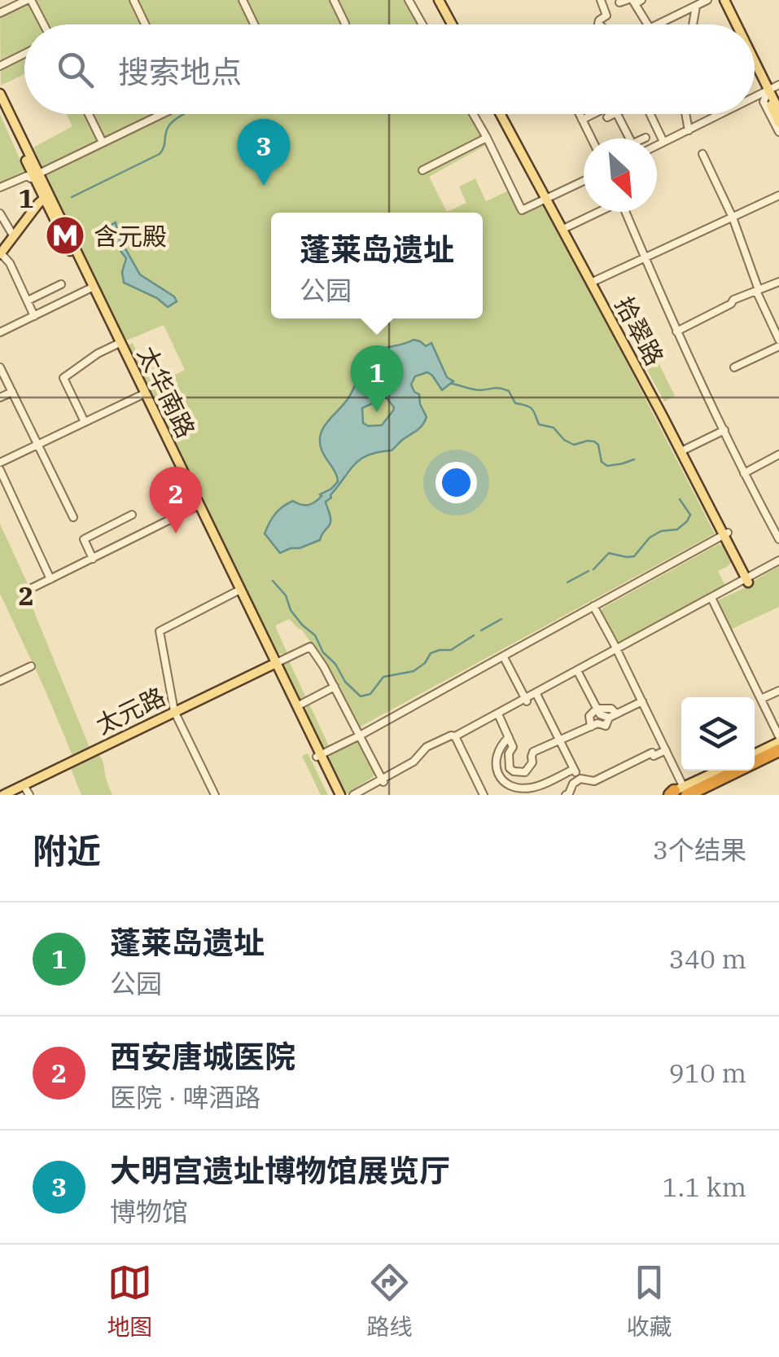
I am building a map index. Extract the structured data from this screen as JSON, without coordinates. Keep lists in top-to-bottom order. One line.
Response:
{"streets":{"main road":["拾翠路","太华南路","太元路"]},"crossings":[["太华南路","太元路"]],"places":{"metro station":["含元殿"]},"north":"bottom right","page":{"search":"搜索地点","pins":["3","1","2"],"popup":["蓬莱岛遗址","公园"],"heading":["附近","3个结果"],"list":[{"mark":"1","name":"蓬莱岛遗址","note":"公园","value":"340 m"},{"mark":"2","name":"西安唐城医院","note":"医院 · 啤酒路","value":"910 m"},{"mark":"3","name":"大明宫遗址博物馆展览厅","note":"博物馆","value":"1.1 km"}],"nav":["地图","路线","收藏"]},"grid":{"rows":["1","2"]}}
